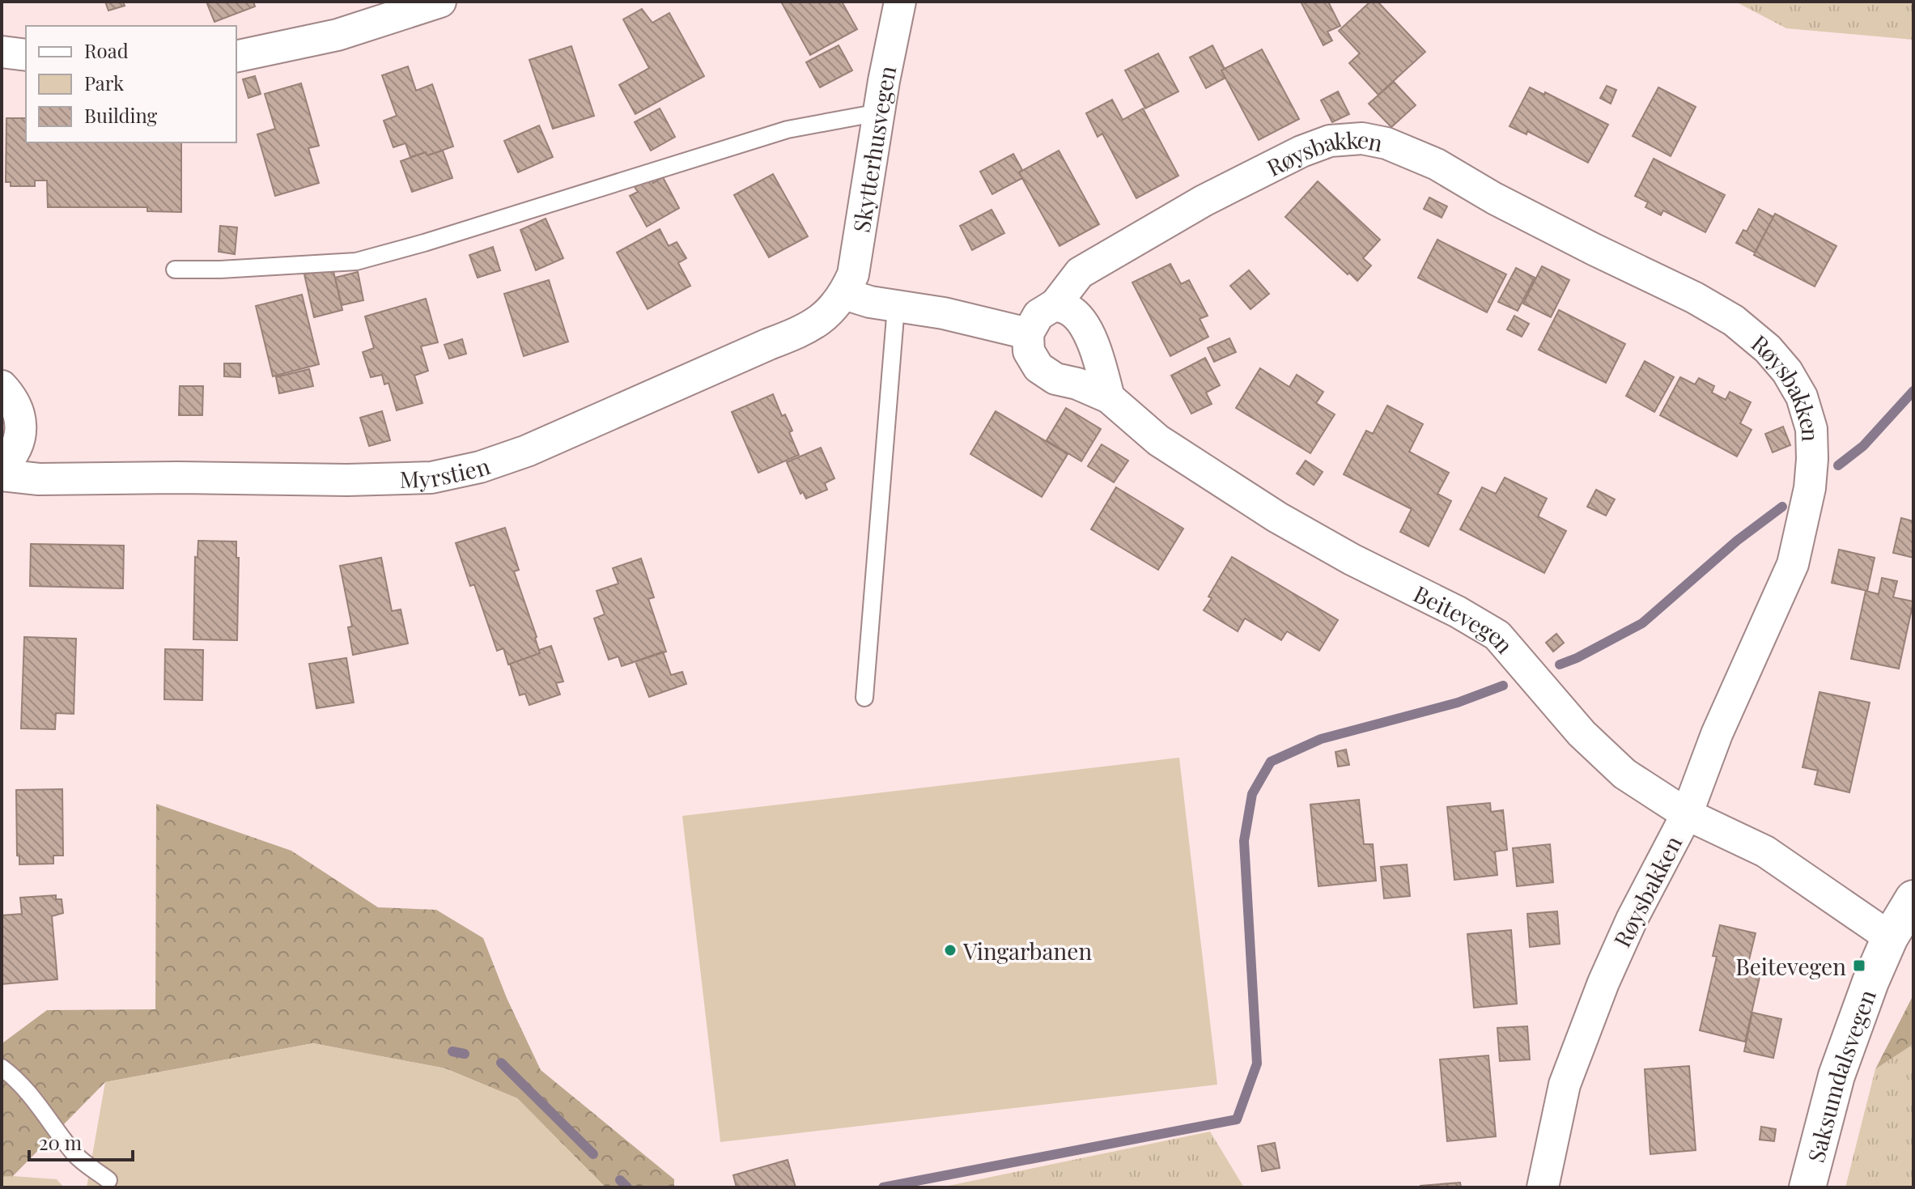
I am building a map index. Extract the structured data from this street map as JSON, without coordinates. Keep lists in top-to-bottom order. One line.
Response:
{"streets":{"main road":["Saksumdalsvegen"],"street":["Skytterhusvegen","Røysbakken","Myrstien","Beitevegen"]},"crossings":[["Skytterhusvegen","Myrstien"],["Røysbakken","Beitevegen"],["Beitevegen","Saksumdalsvegen"]],"places":{"other":["Vingarbanen"],"transit":["Beitevegen"]},"legend":["Road","Park","Building"],"scale_bar":"20 m"}
